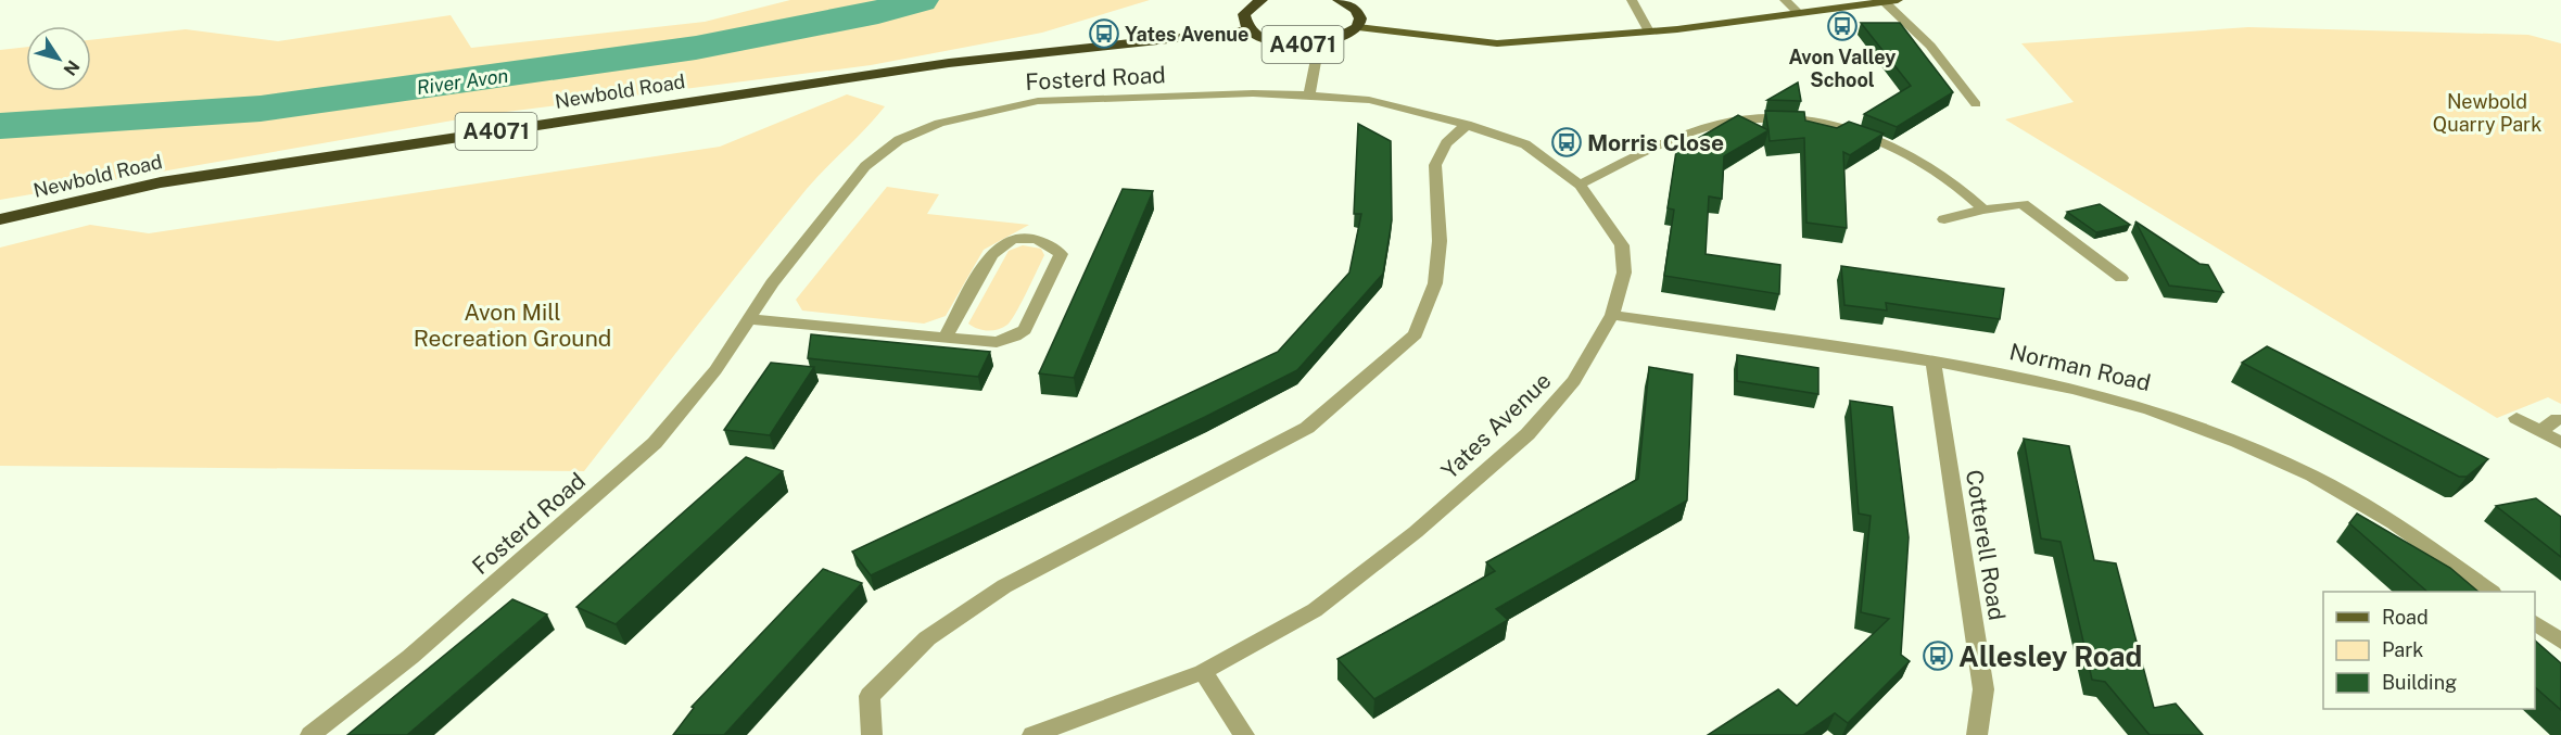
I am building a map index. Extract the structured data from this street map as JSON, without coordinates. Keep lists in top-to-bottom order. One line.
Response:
{"streets":{"highway":["A4071","Newbold Road"],"street":["Fosterd Road","Norman Road","Yates Avenue","Cotterell Road"]},"crossings":[["A4071","Newbold Road"],["Fosterd Road","Yates Avenue"],["Norman Road","Yates Avenue"],["Norman Road","Cotterell Road"]],"water":["River Avon"],"parks":["Newbold Quarry Park","Avon Mill Recreation Ground"],"places":{"bus stop":["Avon Valley School","Yates Avenue","Morris Close","Allesley Road"]},"legend":["Road","Park","Building"],"north":"bottom right"}
